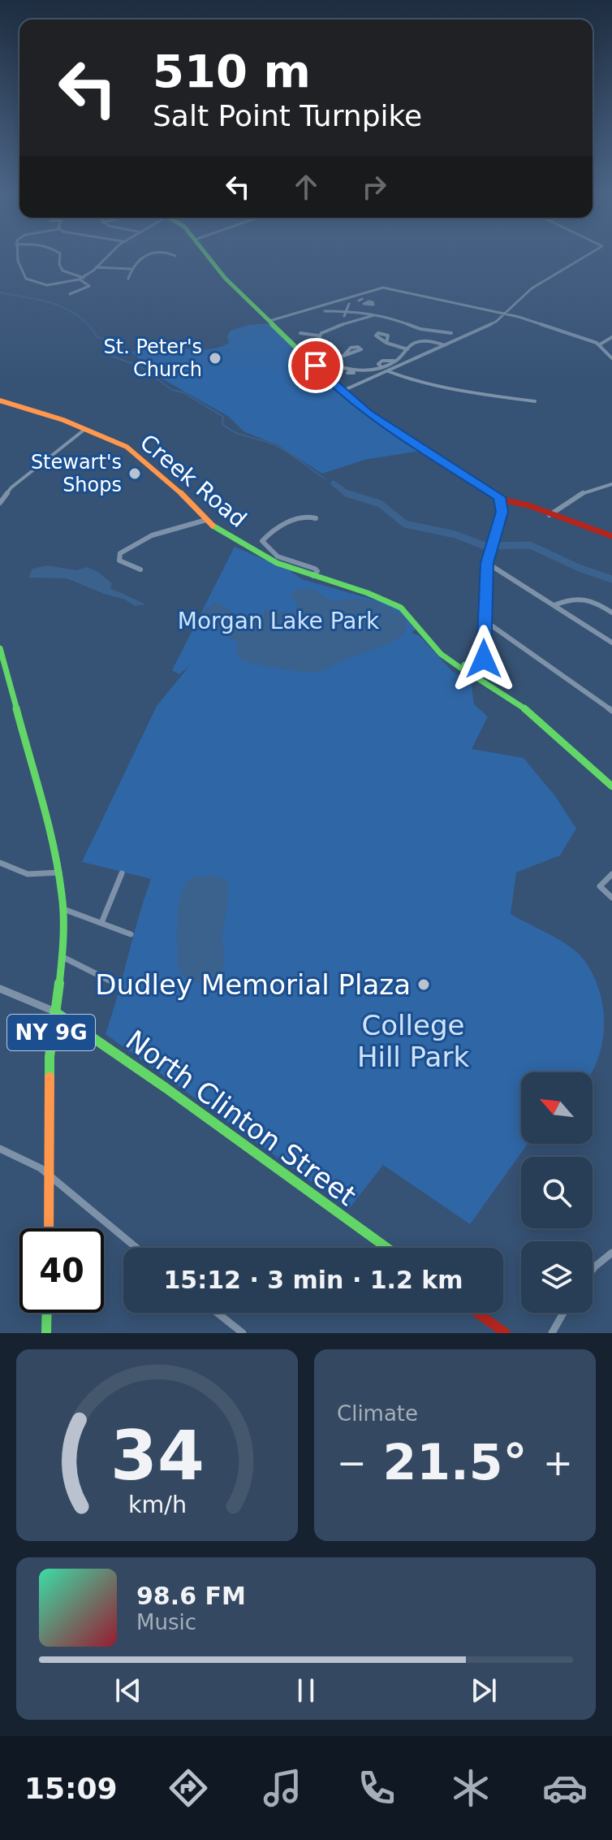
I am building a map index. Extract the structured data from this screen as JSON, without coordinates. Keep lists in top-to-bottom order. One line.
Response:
{"streets":{"main road":["Creek Road","NY 9G","North Clinton Street"]},"crossings":[["NY 9G","North Clinton Street"]],"parks":["Morgan Lake Park","College Hill Park"],"places":["St. Peter's Church","Stewart's Shops","Dudley Memorial Plaza"],"north":"top left","page":{"turn":["510 m","Salt Point Turnpike"],"limit":"40","trip":"15:12 · 3 min · 1.2 km","tile":"Climate","heat":["−","21.5°","+"],"song":["98.6 FM","Music"],"tabs":"15:09","gauge":["34","km/h"]}}
